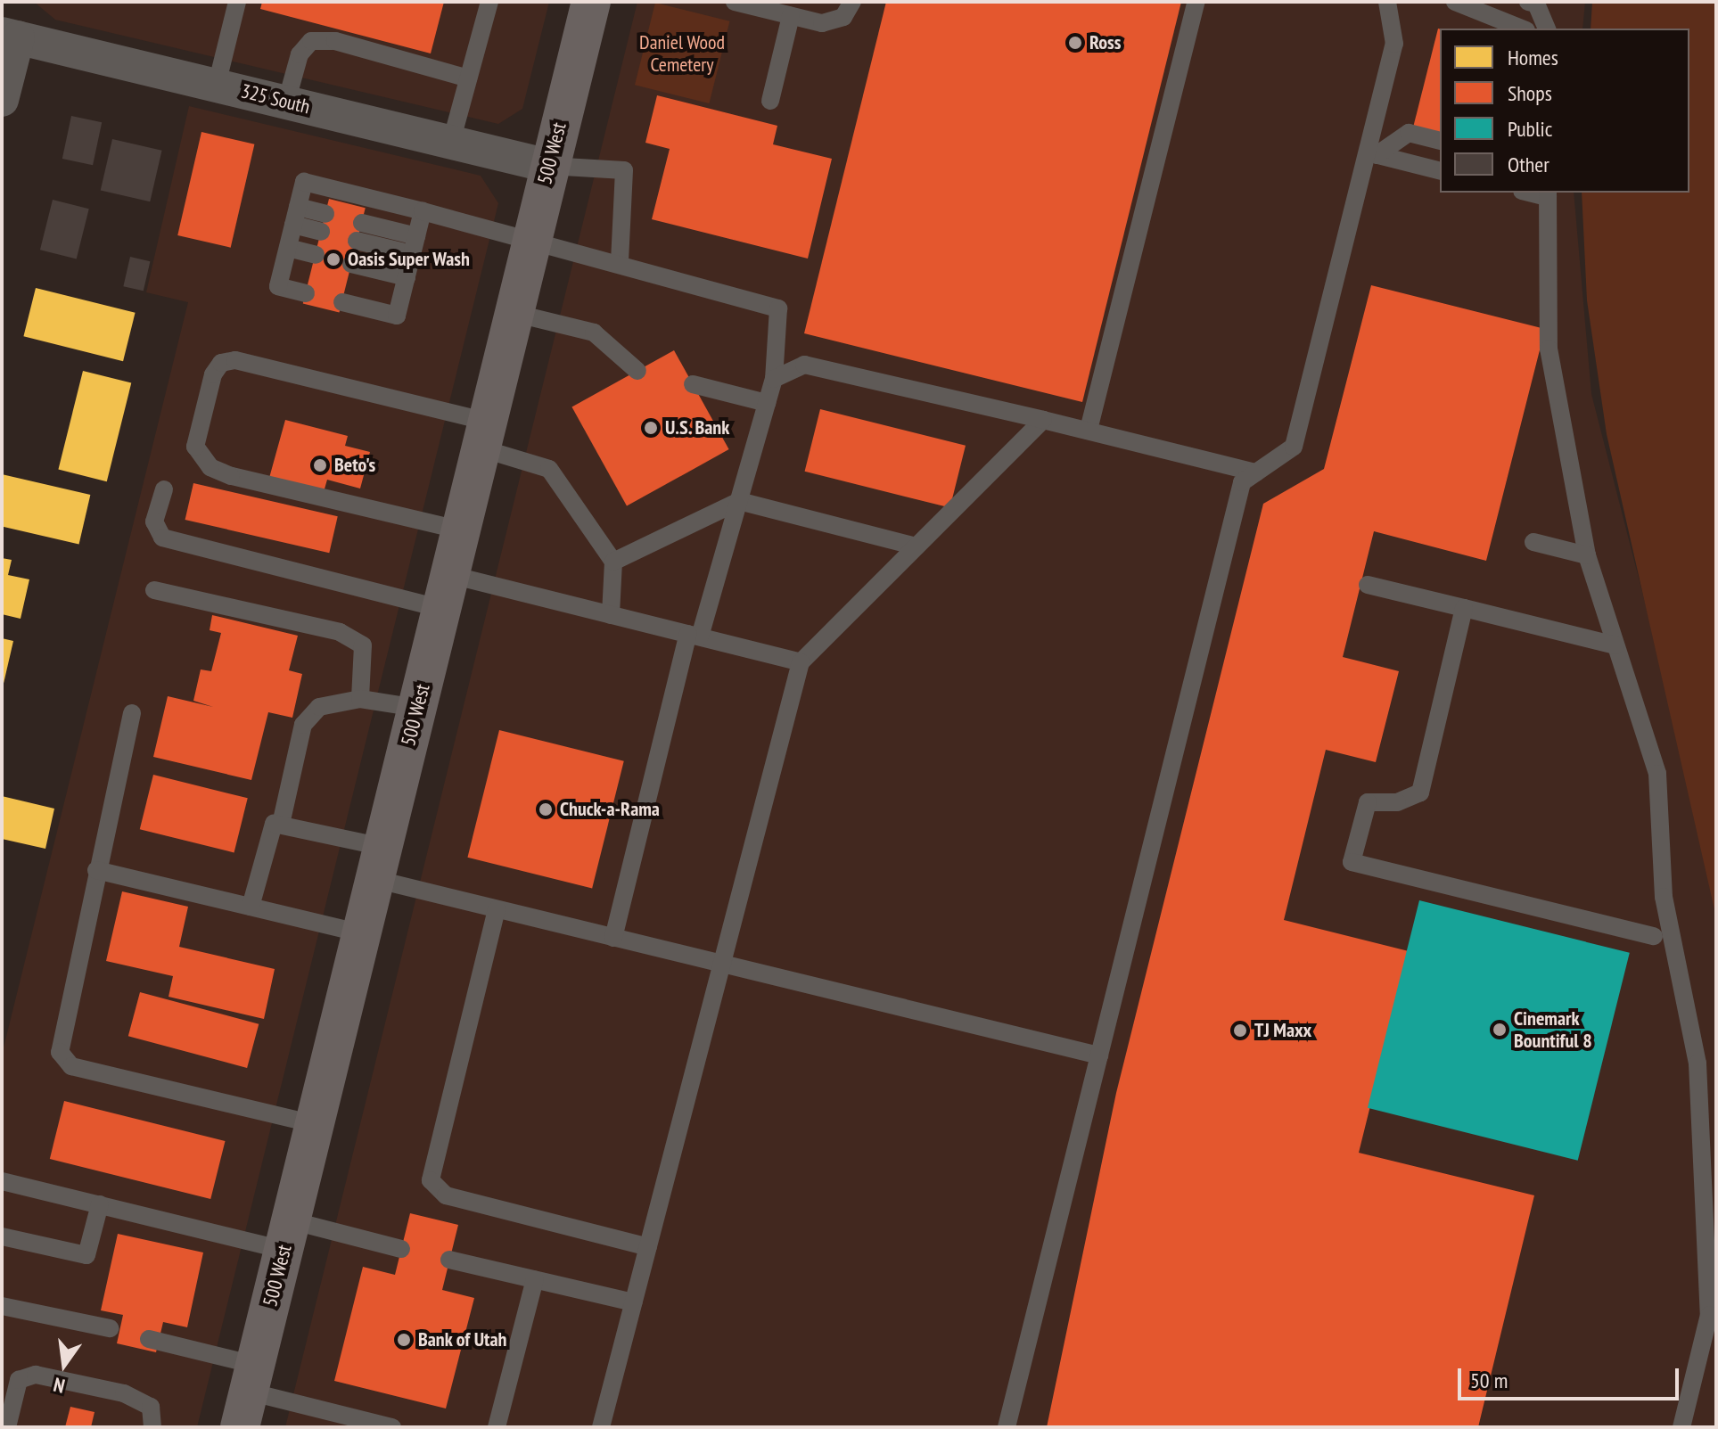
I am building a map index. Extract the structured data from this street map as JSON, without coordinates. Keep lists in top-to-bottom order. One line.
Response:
{"streets":{"main road":["500 West"],"street":["325 South"]},"crossings":[["325 South","500 West"]],"parks":["Daniel Wood Cemetery"],"places":["Ross","Oasis Super Wash","U.S. Bank","Beto's","Chuck-a-Rama","Cinemark Bountiful 8","TJ Maxx","Bank of Utah"],"legend":["Homes","Shops","Public","Other"],"scale_bar":"50 m","north":"bottom"}
